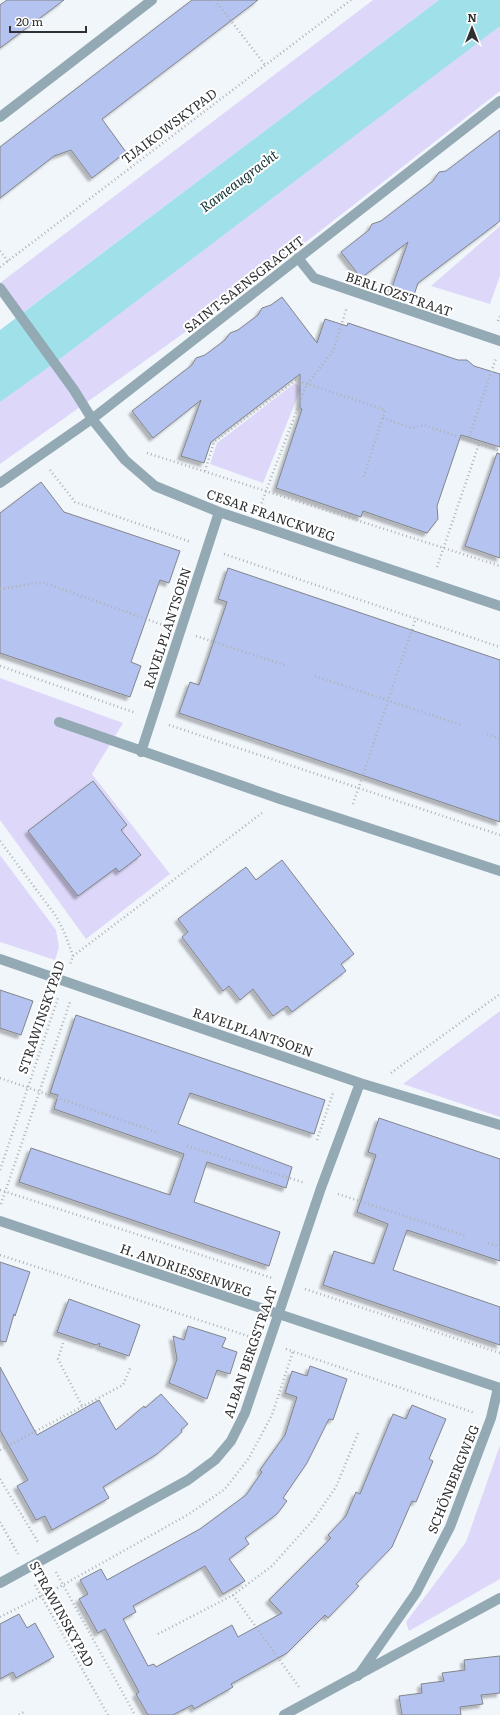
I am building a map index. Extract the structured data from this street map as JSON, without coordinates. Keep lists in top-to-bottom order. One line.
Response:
{"streets":{"street":["SAINT-SAENSGRACHT","BERLIOZSTRAAT","CESAR FRANCKWEG","RAVELPLANTSOEN","H. ANDRIESSENWEG","ALBAN BERGSTRAAT","SCHÖNBERGWEG"],"path":["TJAIKOWSKYPAD","STRAWINSKYPAD"]},"crossings":[["SAINT-SAENSGRACHT","BERLIOZSTRAAT"],["SAINT-SAENSGRACHT","CESAR FRANCKWEG"],["CESAR FRANCKWEG","RAVELPLANTSOEN"],["RAVELPLANTSOEN","STRAWINSKYPAD"],["RAVELPLANTSOEN","ALBAN BERGSTRAAT"],["STRAWINSKYPAD","ALBAN BERGSTRAAT"],["H. ANDRIESSENWEG","ALBAN BERGSTRAAT"],["H. ANDRIESSENWEG","SCHÖNBERGWEG"]],"water":["Rameaugracht"],"scale_bar":"20 m","north":"top"}
